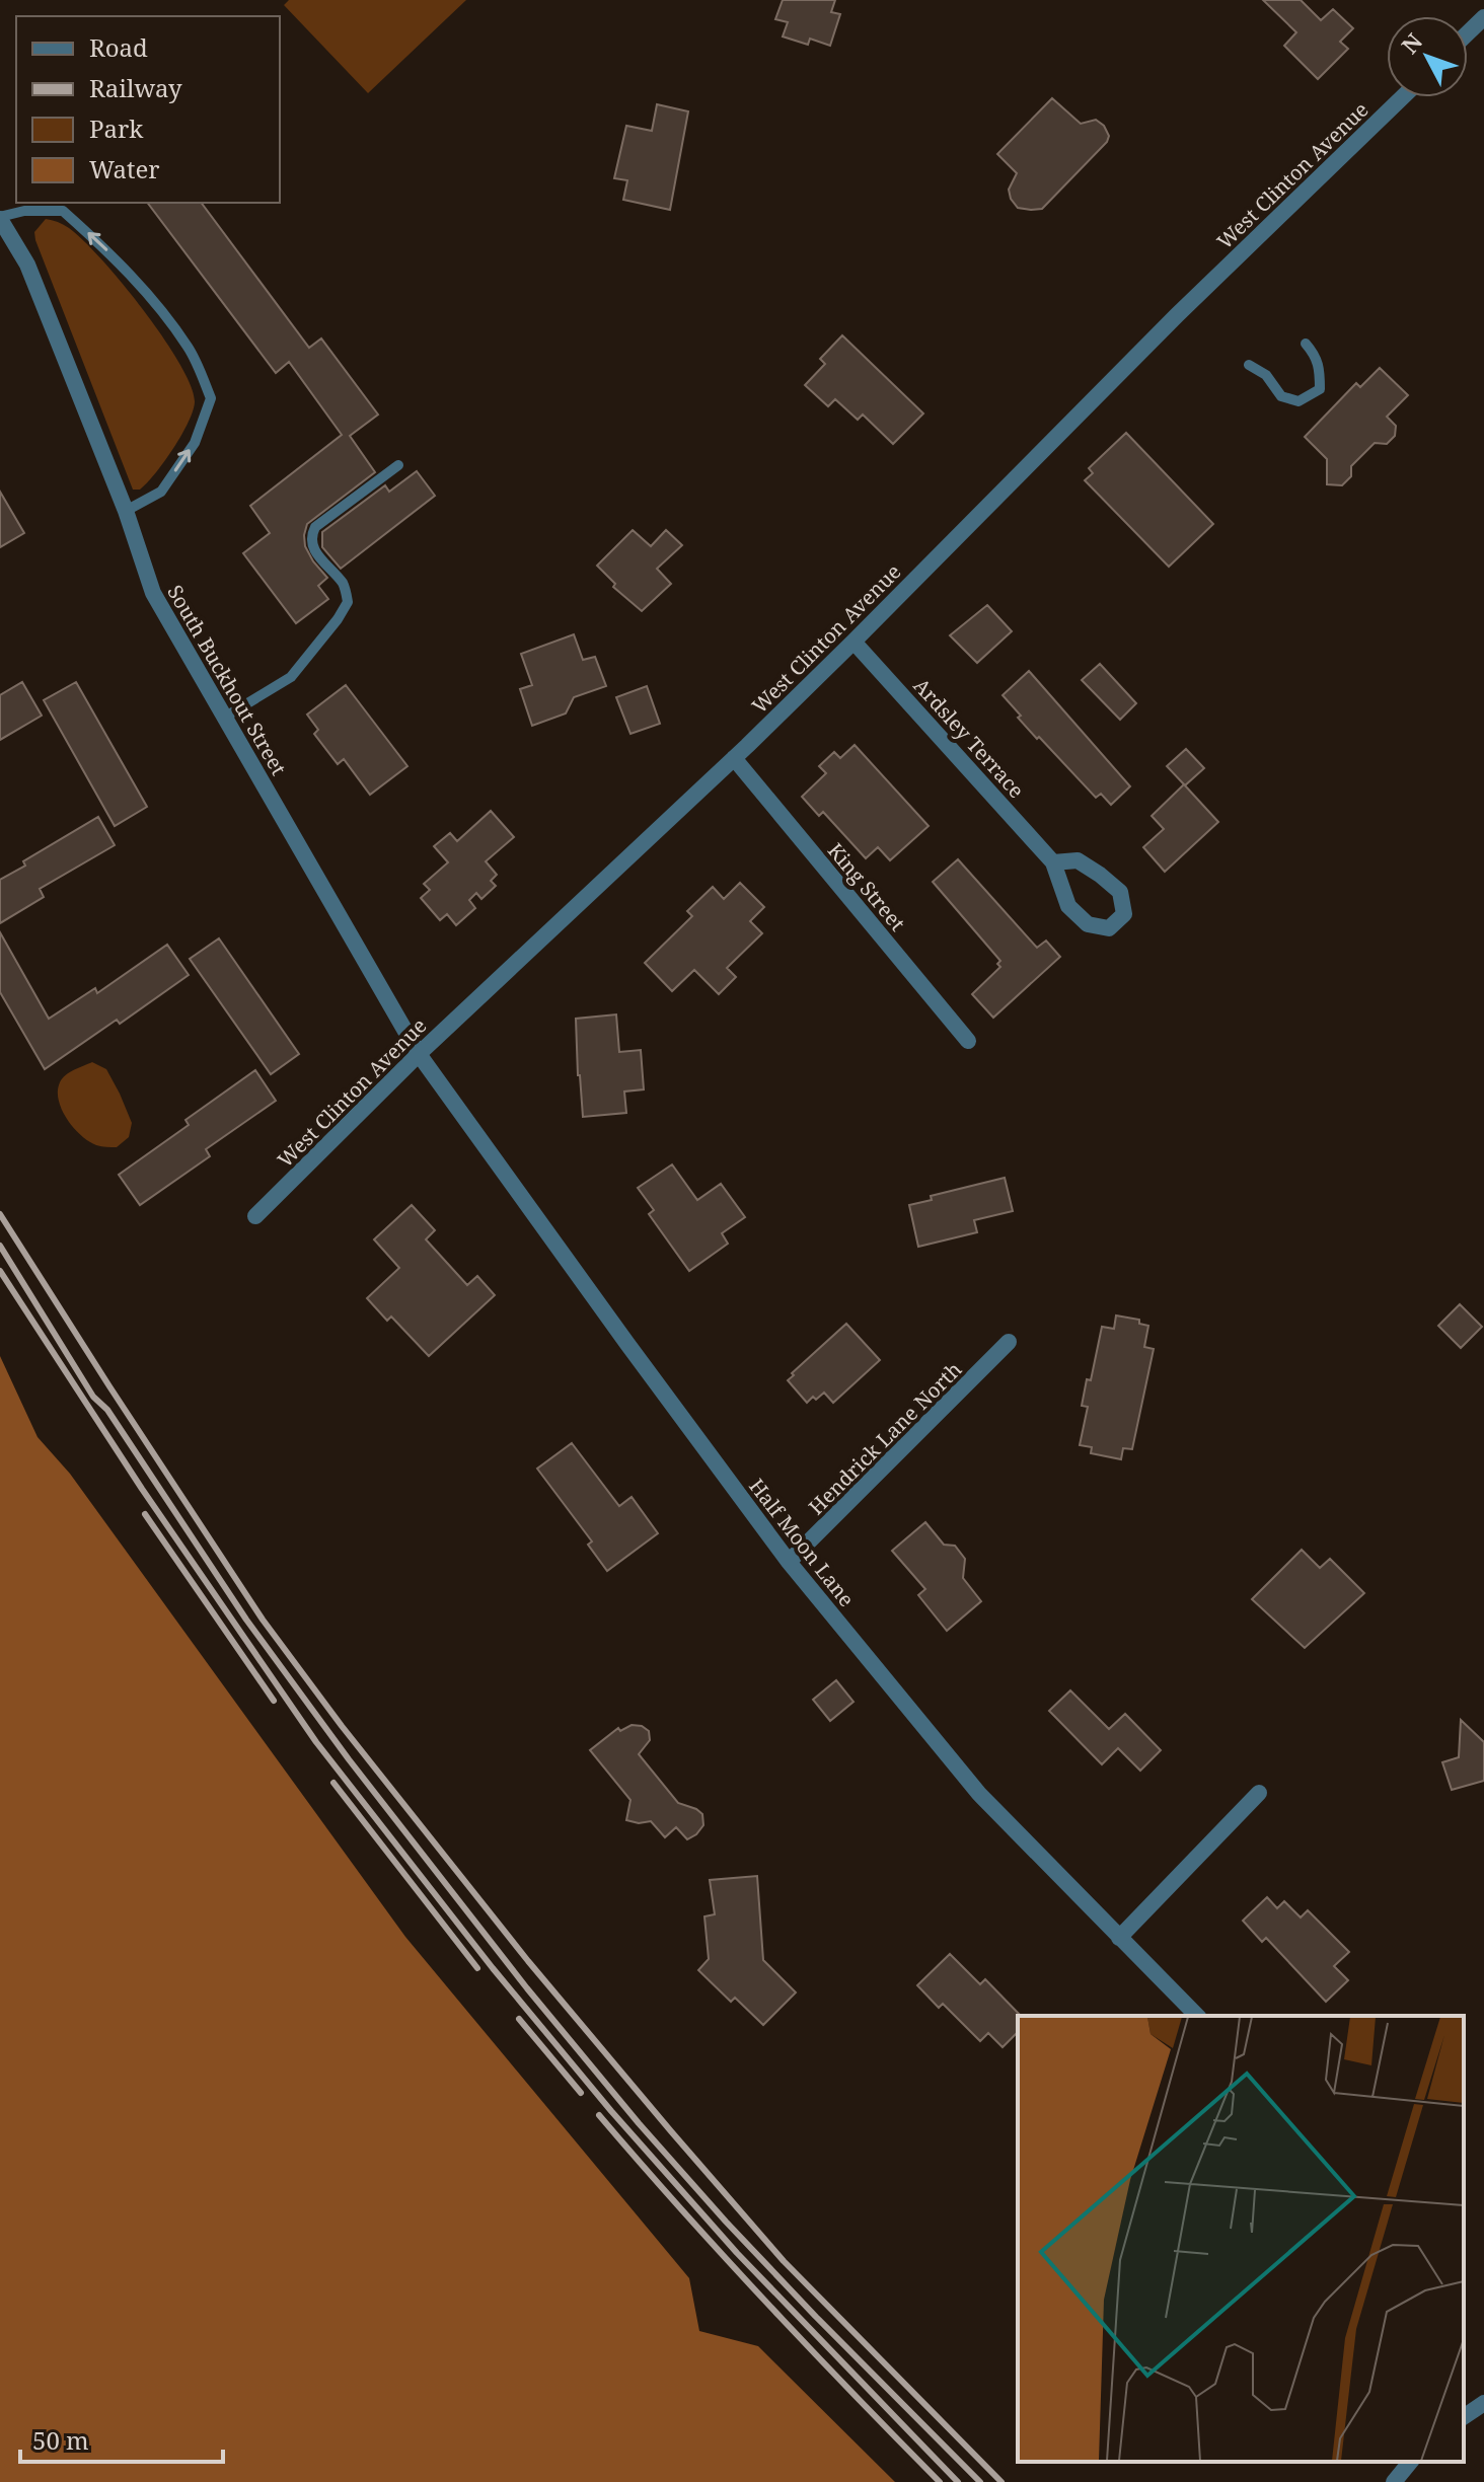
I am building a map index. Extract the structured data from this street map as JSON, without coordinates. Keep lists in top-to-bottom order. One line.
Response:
{"streets":{"street":["West Clinton Avenue","South Buckhout Street","Ardsley Terrace","King Street","Hendrick Lane North","Half Moon Lane"]},"crossings":[["West Clinton Avenue","South Buckhout Street"],["West Clinton Avenue","Ardsley Terrace"],["West Clinton Avenue","King Street"],["West Clinton Avenue","Half Moon Lane"],["South Buckhout Street","Half Moon Lane"],["Hendrick Lane North","Half Moon Lane"]],"legend":["Road","Railway","Park","Water"],"scale_bar":"50 m","north":"top left"}
